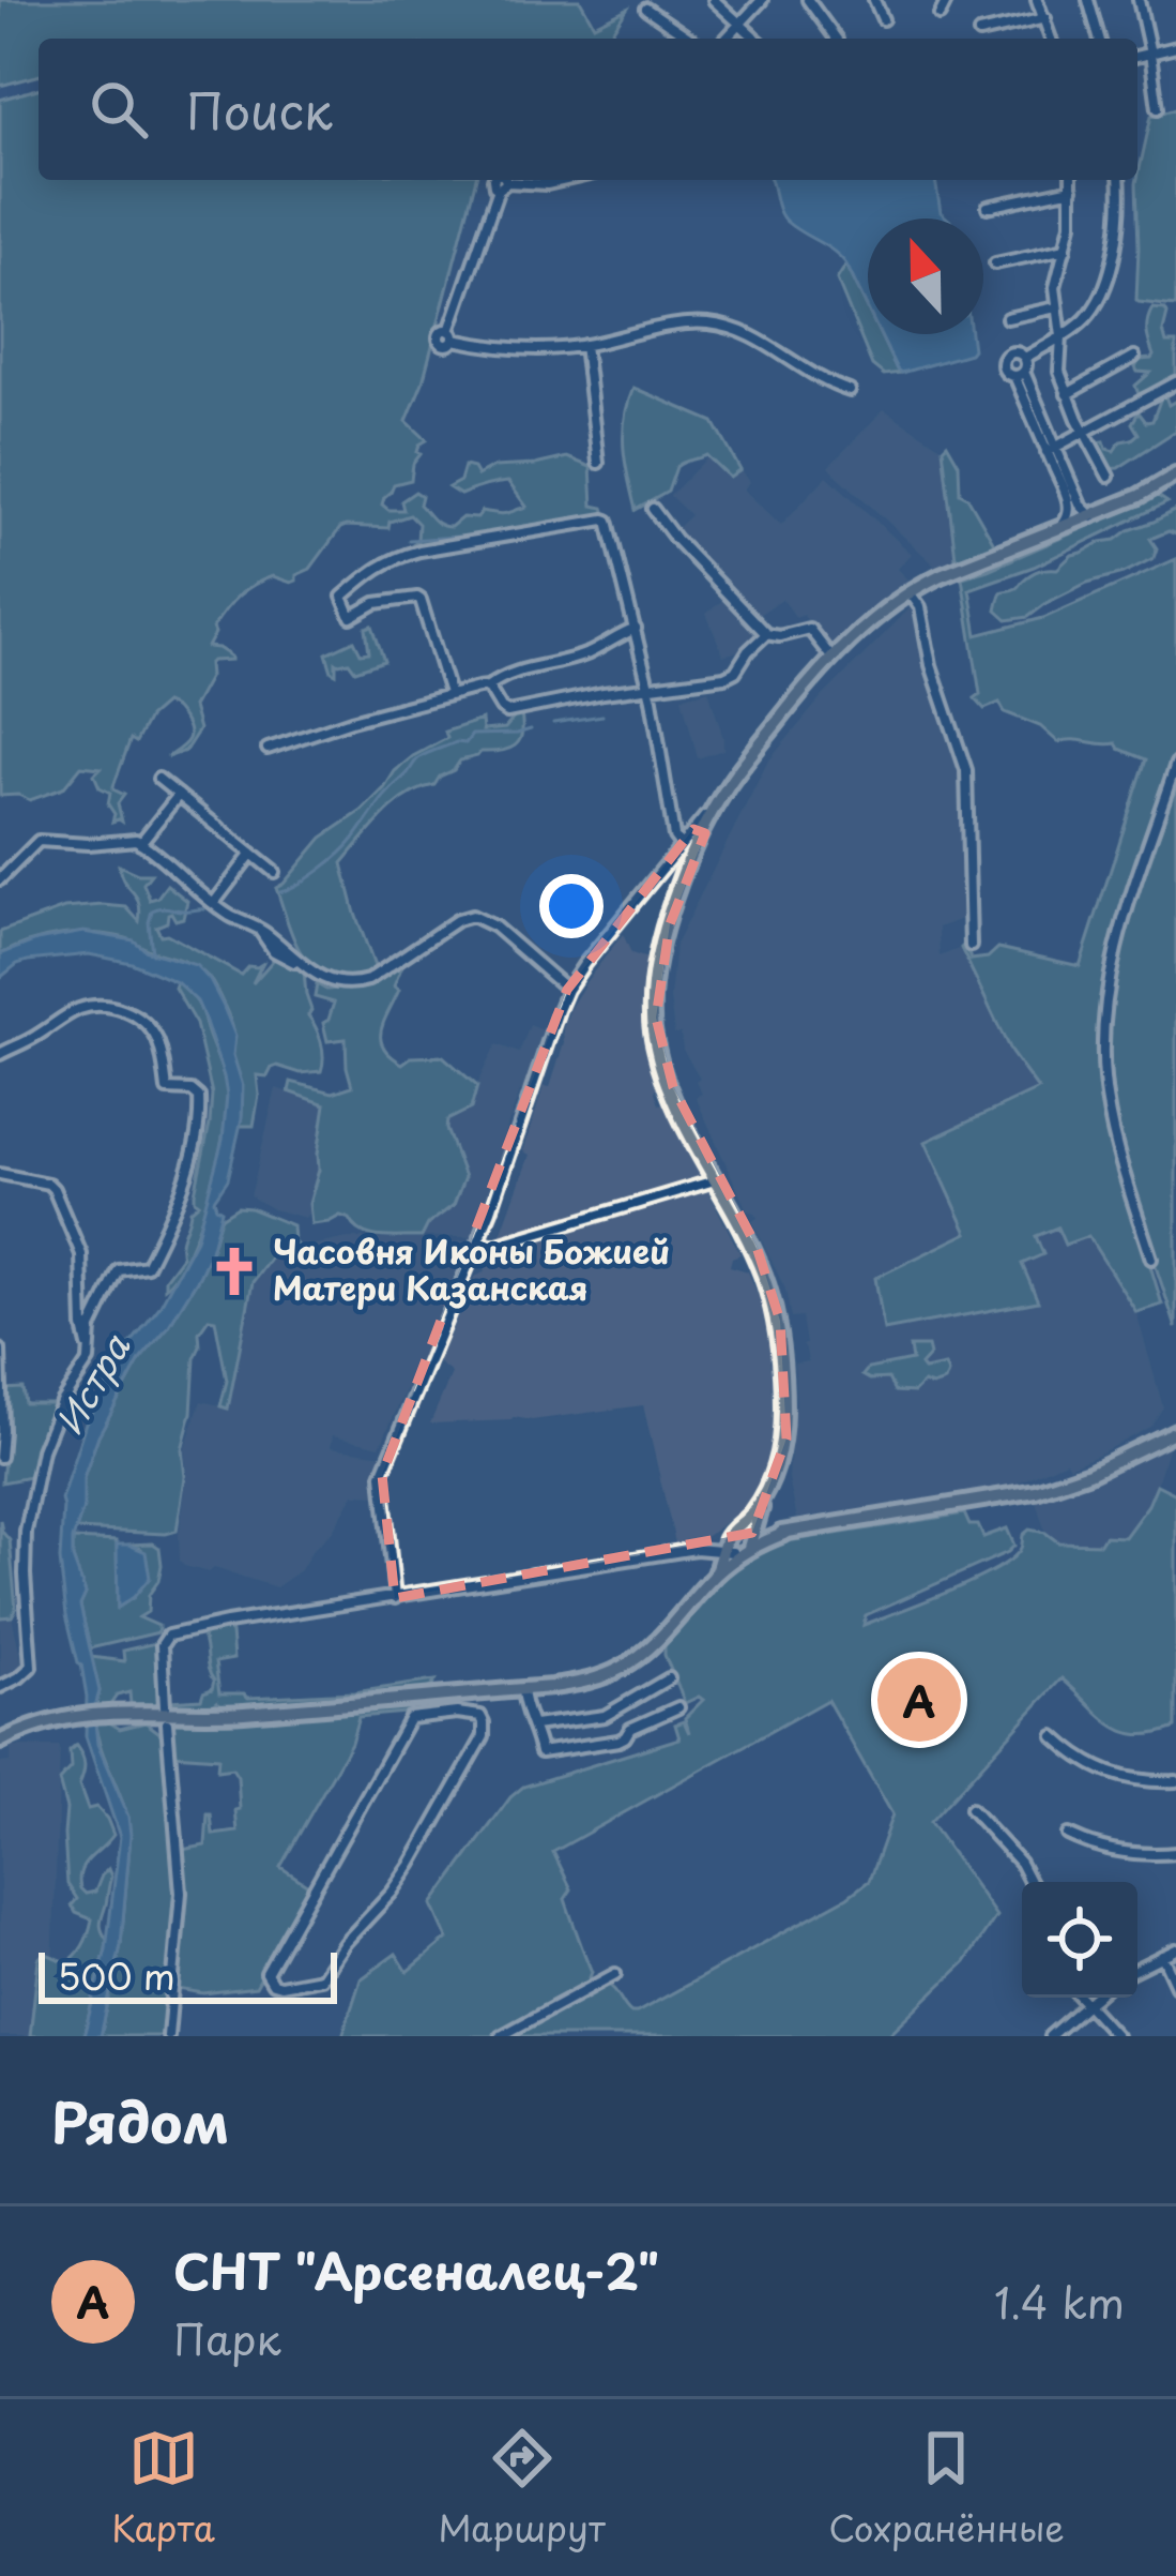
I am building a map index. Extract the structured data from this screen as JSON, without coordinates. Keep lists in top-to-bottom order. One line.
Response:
{"water":["Истра"],"places":{"church":["Часовня Иконы Божией Матери Казанская"]},"scale_bar":"500 m","north":"top","page":{"search":"Поиск","pins":"A","scale":"500 m","heading":"Рядом","list":[{"mark":"A","name":"СНТ \"Арсеналец-2\"","note":"Парк","value":"1.4 km"}],"nav":["Карта","Маршрут","Сохранённые"]}}
